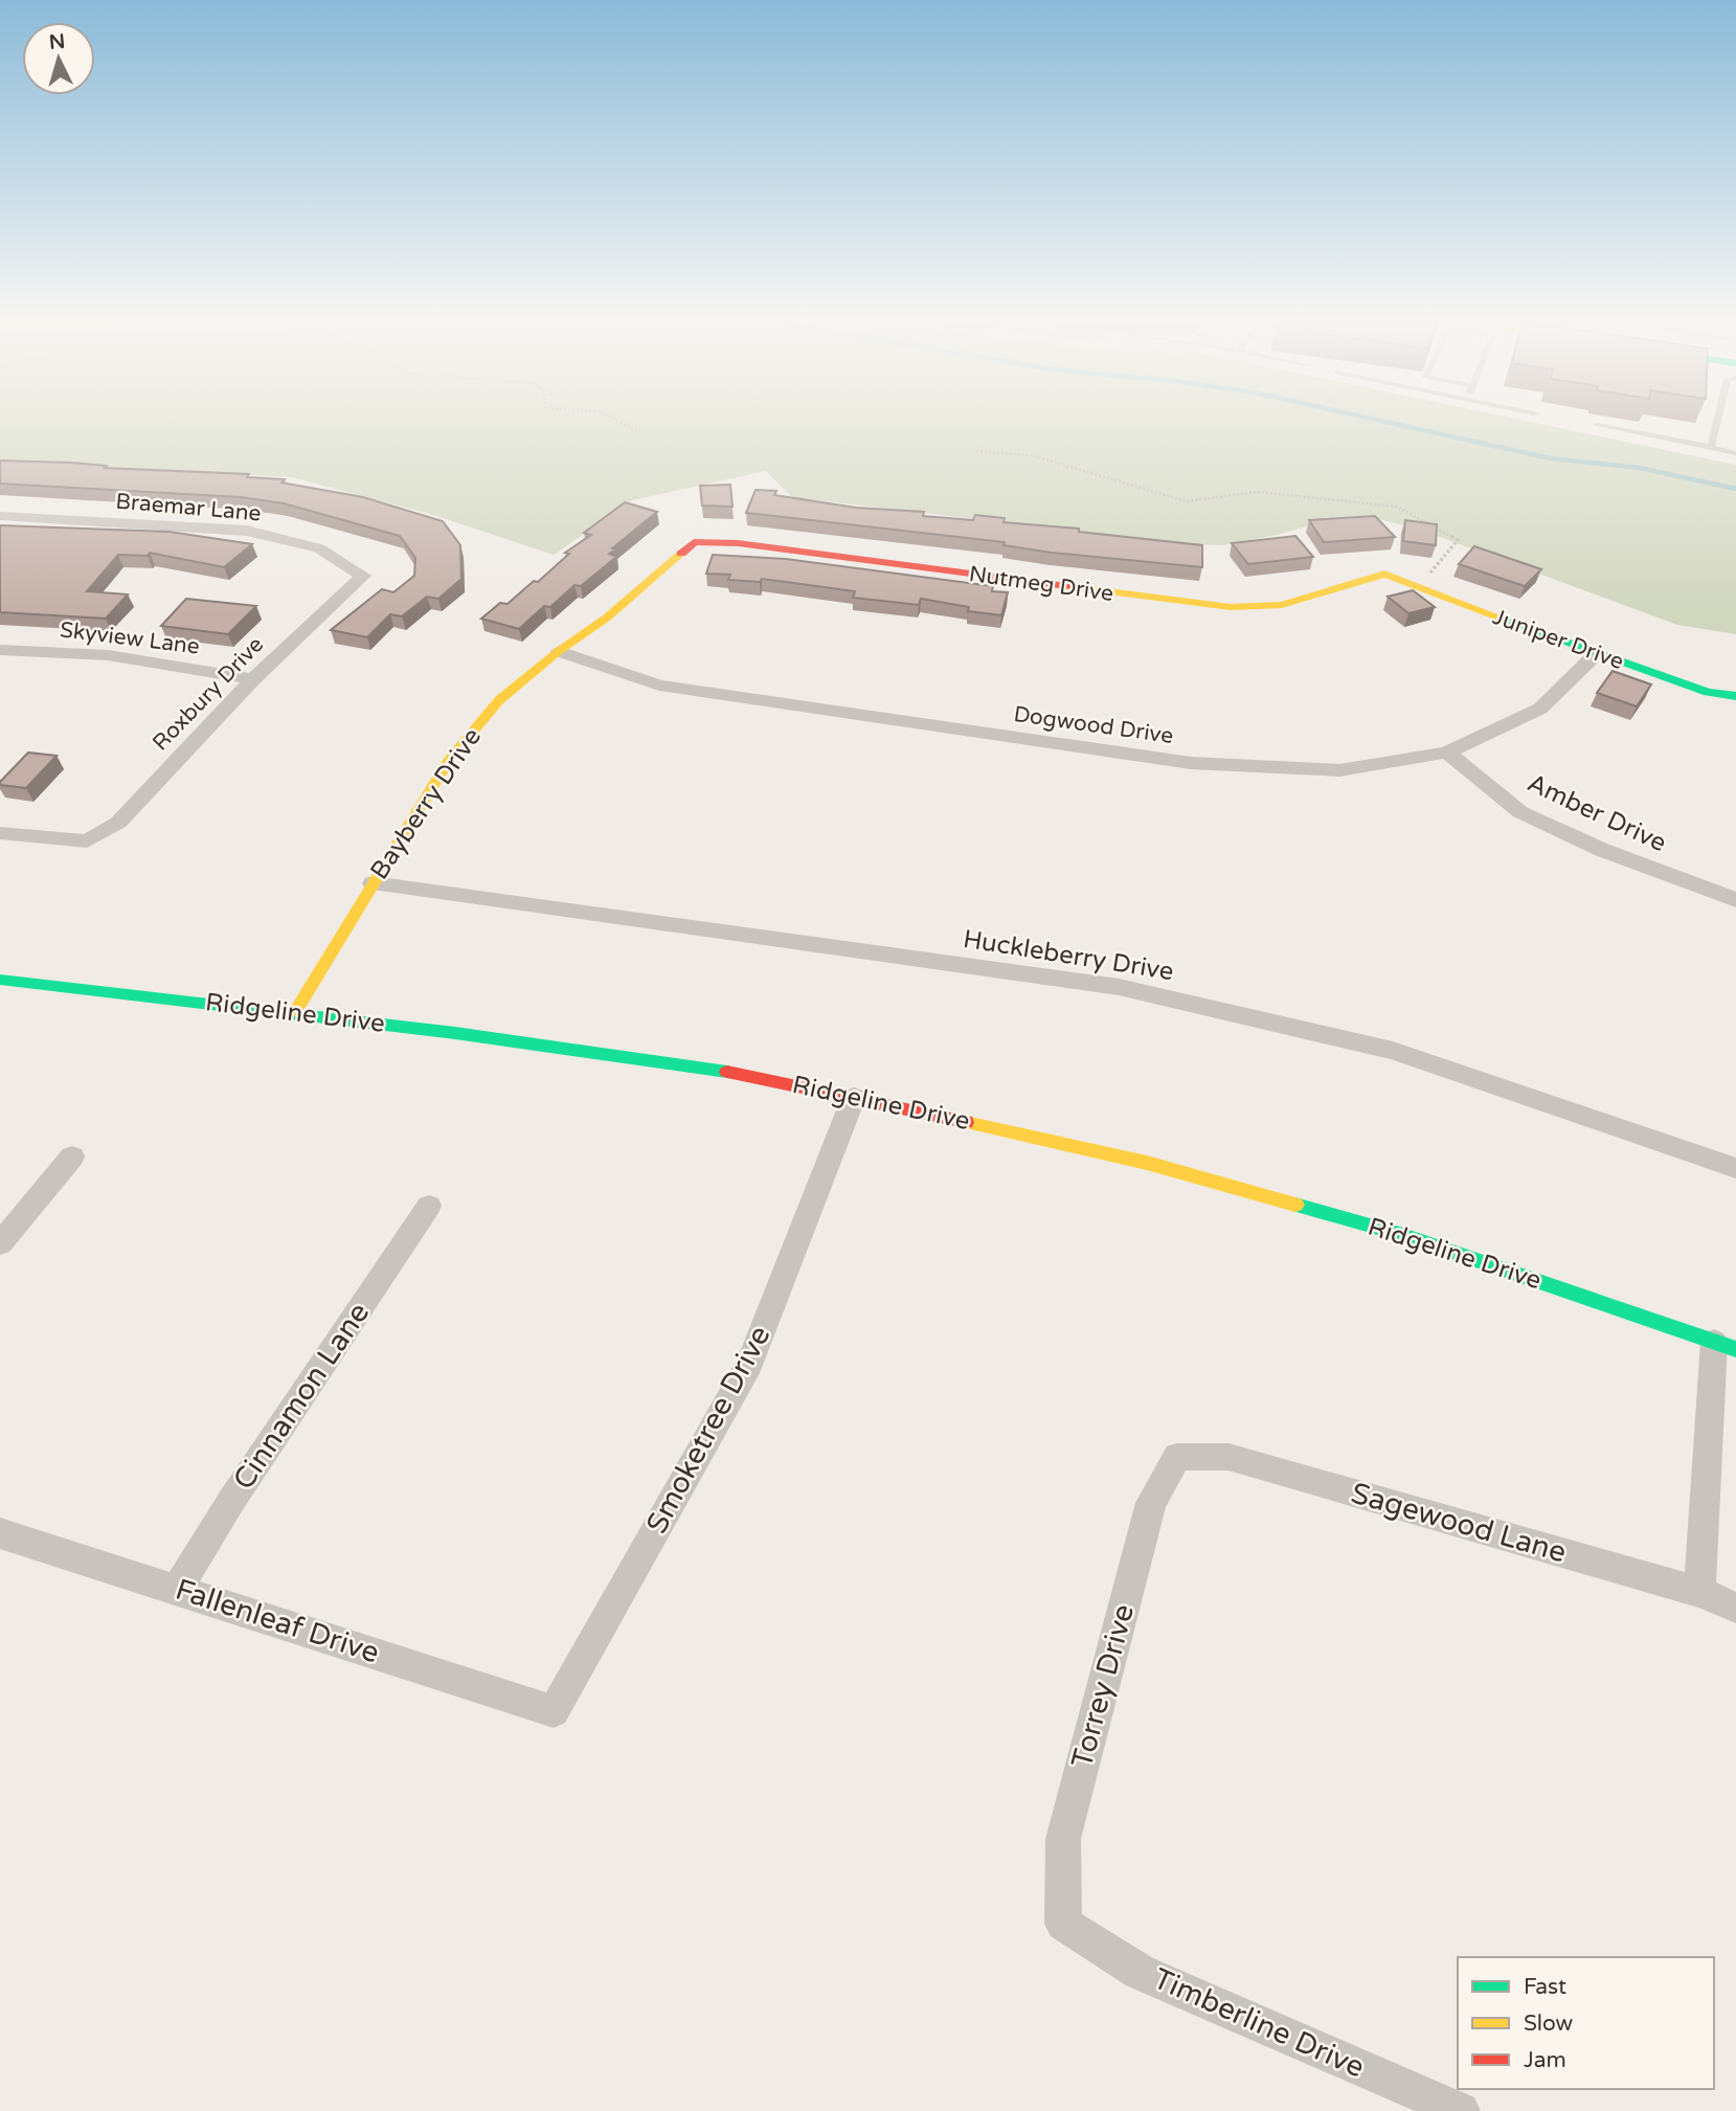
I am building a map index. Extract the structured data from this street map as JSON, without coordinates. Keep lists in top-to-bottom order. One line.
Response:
{"streets":{"street":["Braemar Lane","Nutmeg Drive","Skyview Lane","Juniper Drive","Roxbury Drive","Dogwood Drive","Bayberry Drive","Amber Drive","Huckleberry Drive","Ridgeline Drive","Cinnamon Lane","Smoketree Drive","Sagewood Lane","Fallenleaf Drive","Torrey Drive","Timberline Drive"]},"crossings":[["Braemar Lane","Roxbury Drive"],["Nutmeg Drive","Juniper Drive"],["Nutmeg Drive","Bayberry Drive"],["Skyview Lane","Roxbury Drive"],["Juniper Drive","Dogwood Drive"],["Dogwood Drive","Bayberry Drive"],["Dogwood Drive","Amber Drive"],["Bayberry Drive","Huckleberry Drive"],["Bayberry Drive","Ridgeline Drive"],["Ridgeline Drive","Smoketree Drive"],["Cinnamon Lane","Fallenleaf Drive"],["Smoketree Drive","Fallenleaf Drive"],["Sagewood Lane","Torrey Drive"],["Torrey Drive","Timberline Drive"]],"legend":["Fast","Slow","Jam"],"north":"top"}
